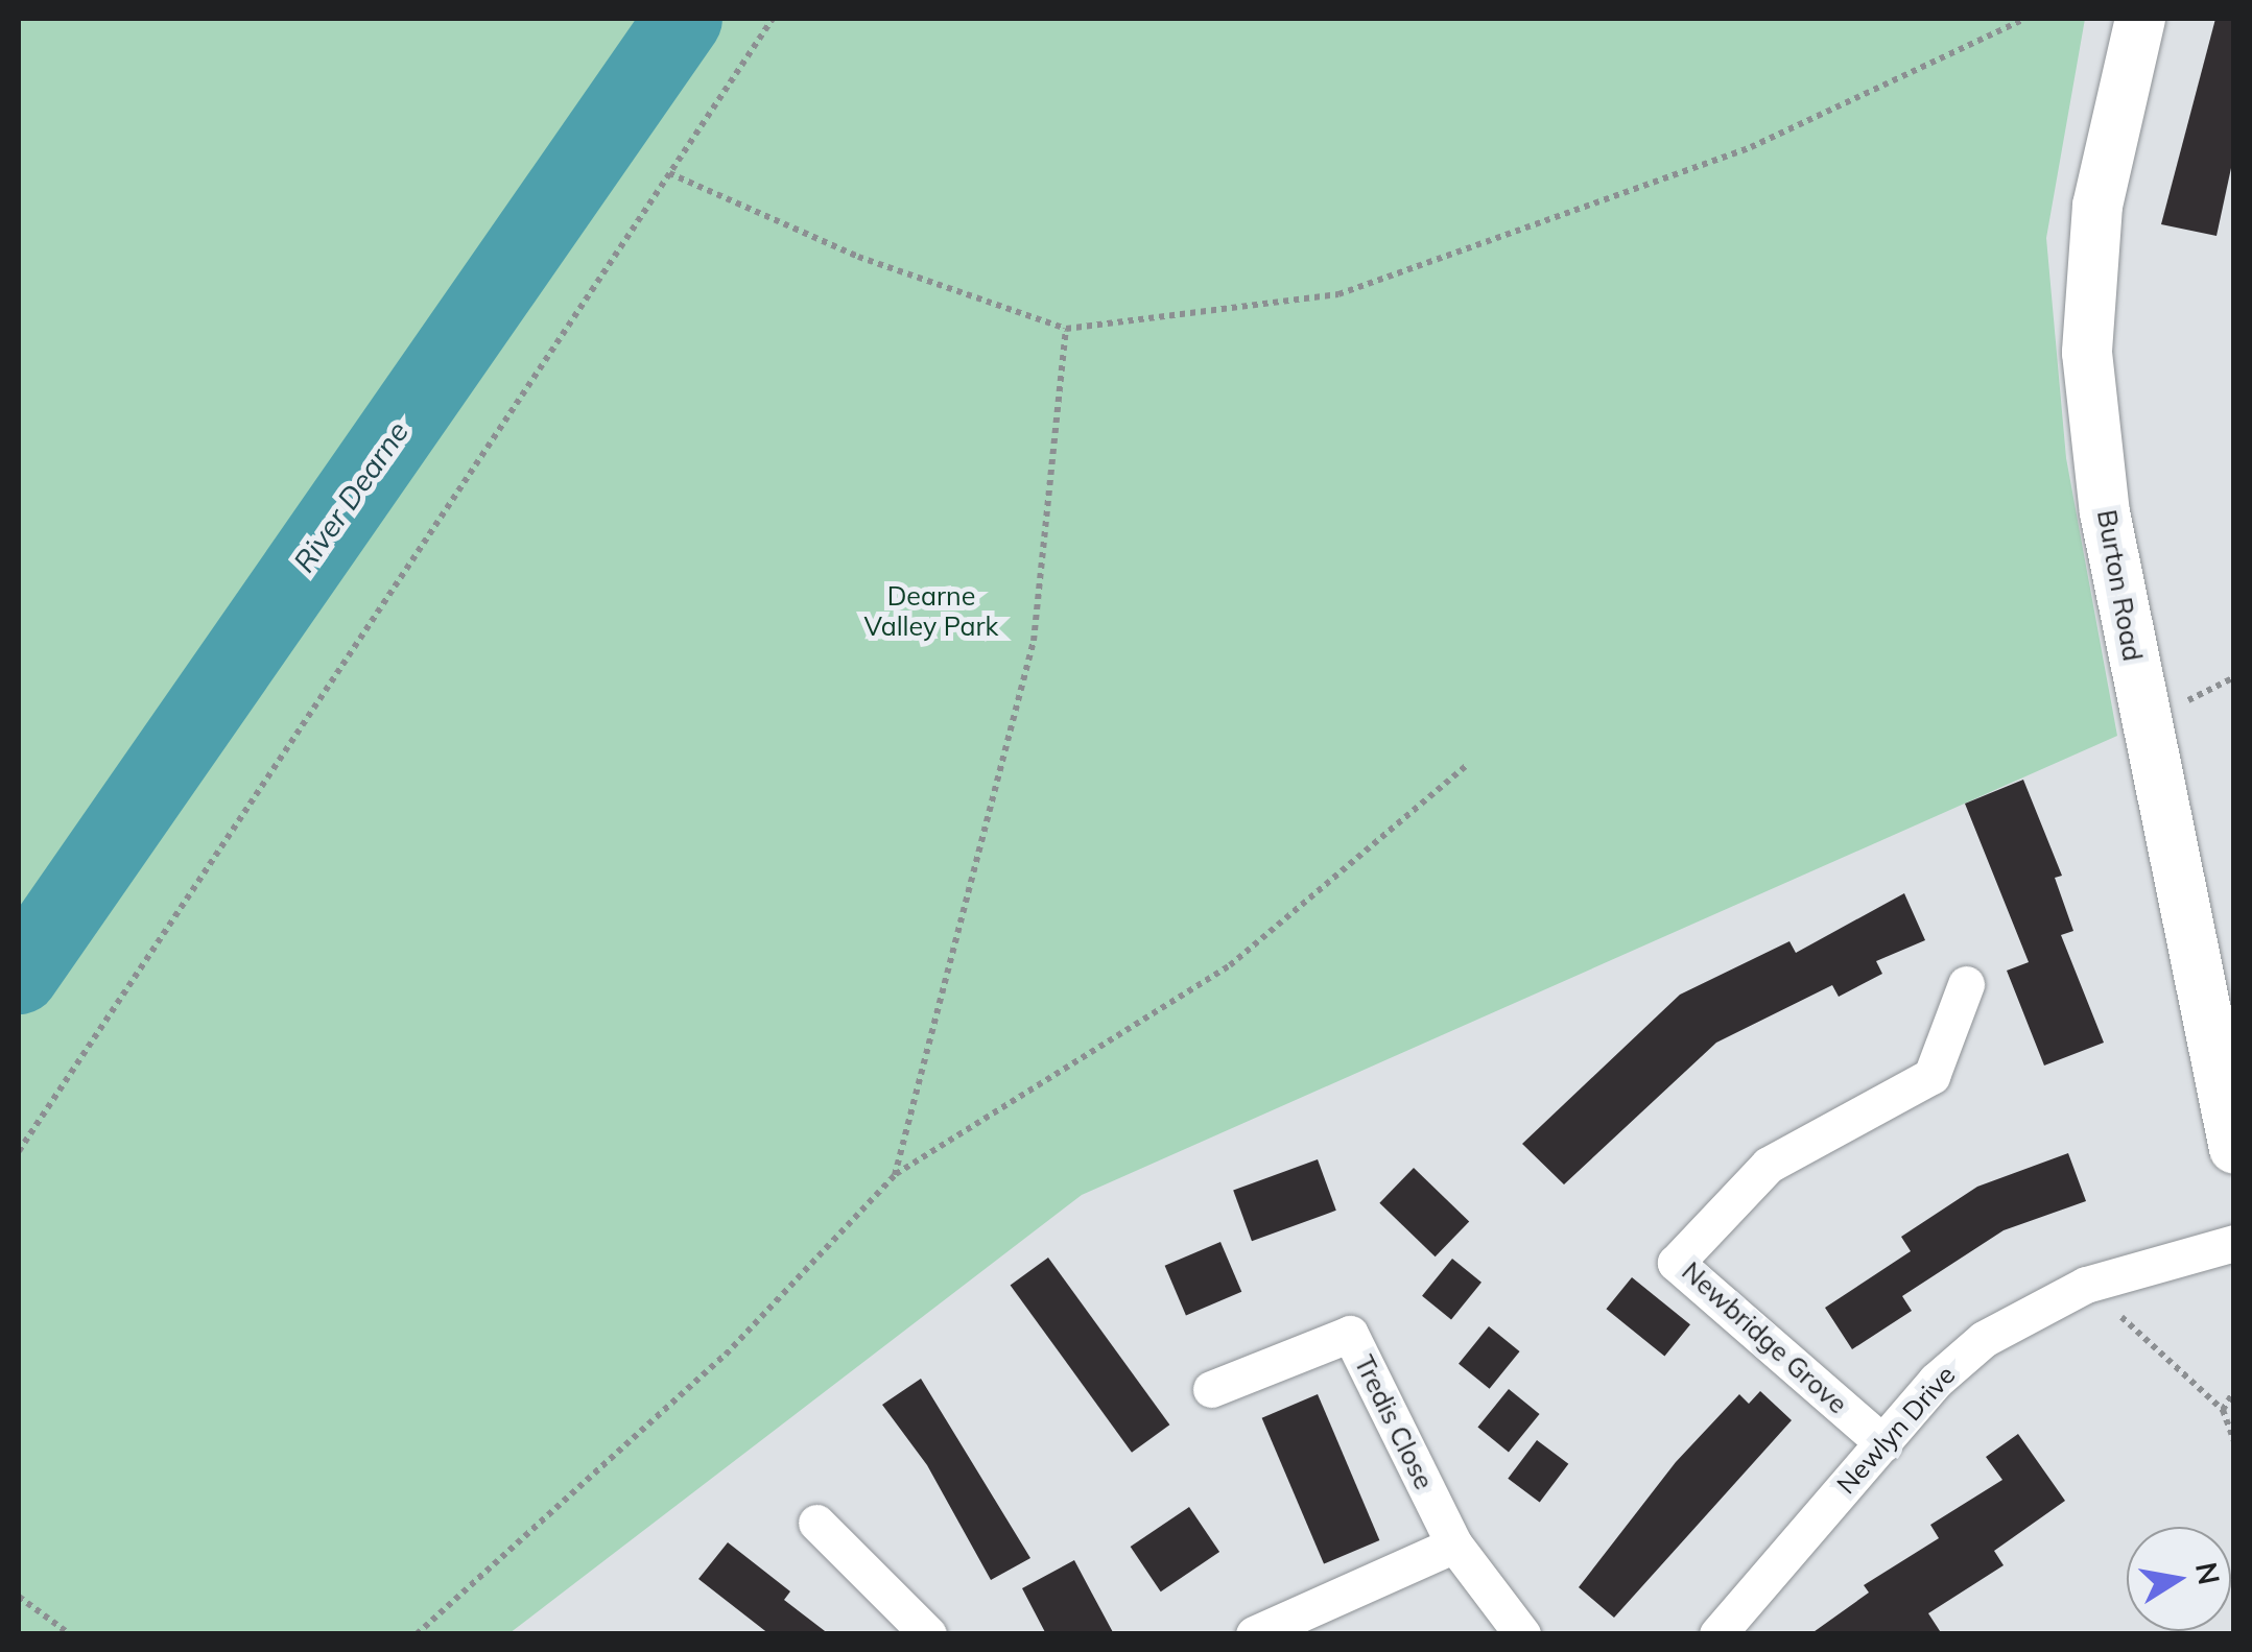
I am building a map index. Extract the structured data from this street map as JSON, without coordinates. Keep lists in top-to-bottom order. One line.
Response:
{"streets":{"street":["Burton Road","Newbridge Grove","Tredis Close","Newlyn Drive"]},"crossings":[["Newbridge Grove","Newlyn Drive"]],"water":["River Dearne"],"parks":["Dearne Valley Park"],"north":"right"}
